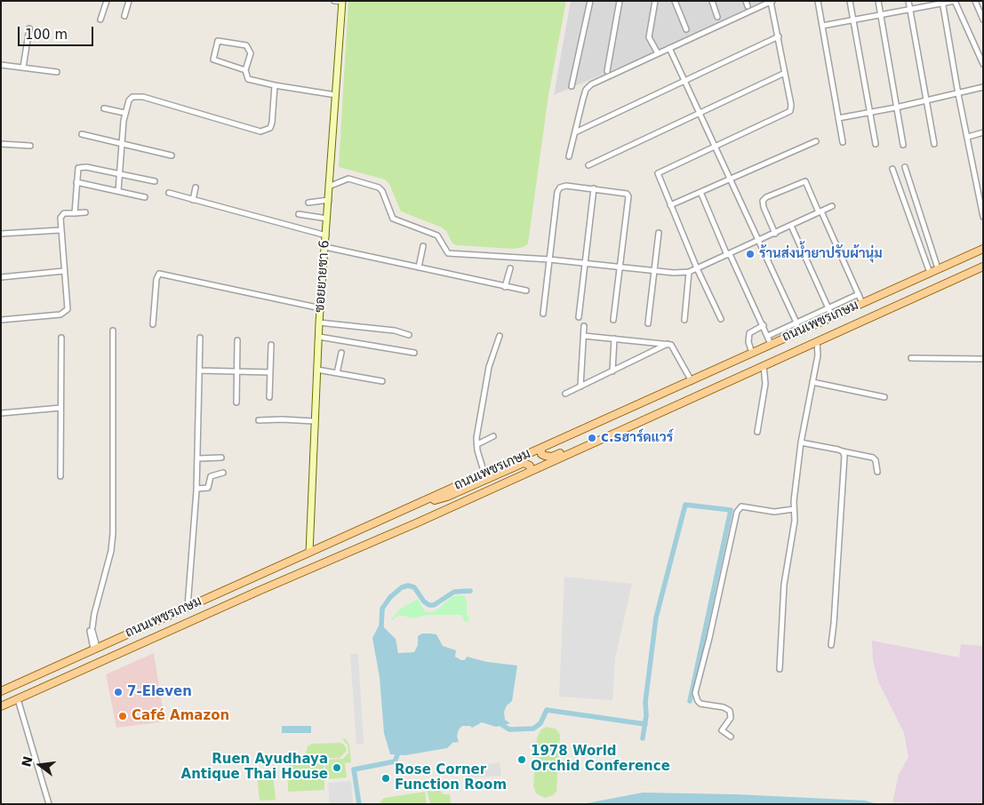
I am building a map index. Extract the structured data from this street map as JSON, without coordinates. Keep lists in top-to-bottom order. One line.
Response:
{"streets":{"main road":["ถนนเพชรเกษม"],"street":["ซอยยายชา 6"]},"crossings":[["ซอยยายชา 6","ถนนเพชรเกษม"]],"places":["ร้านส่งน้ำยาปรับผ้านุ่ม","c.sฮาร์ดแวร์","7-Eleven","Café Amazon","1978 World Orchid Conference","Ruen Ayudhaya Antique Thai House","Rose Corner Function Room"],"scale_bar":"100 m","north":"left"}
